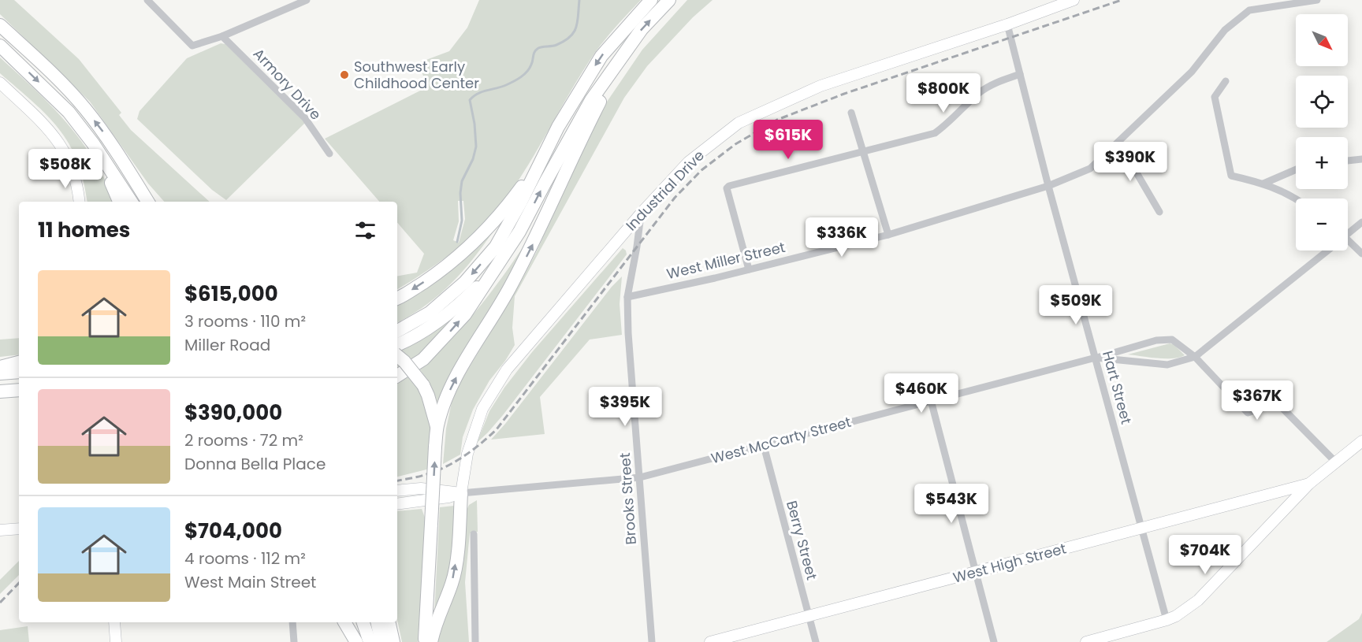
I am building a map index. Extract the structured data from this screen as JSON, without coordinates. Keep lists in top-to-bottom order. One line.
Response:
{"streets":{"main road":["Industrial Drive","West McCarty Street","West High Street"],"street":["Armory Drive","West Miller Street","Hart Street","Brooks Street","Berry Street"]},"crossings":[["Industrial Drive","Hart Street"],["Industrial Drive","West McCarty Street"],["Industrial Drive","Brooks Street"],["West Miller Street","Hart Street"],["West Miller Street","Brooks Street"],["Hart Street","West McCarty Street"],["Hart Street","West High Street"],["West McCarty Street","Brooks Street"],["West McCarty Street","Berry Street"],["Berry Street","West High Street"]],"places":["Southwest Early Childhood Center"],"north":"bottom right","page":{"map_buttons":["+","−"],"price":["$800K","$615K","$390K","$508K","$336K","$509K","$460K","$367K","$395K","$543K","$704K"],"heading":"11 homes","list":[{"name":"$615,000","note":"3 rooms · 110 m² · Miller Road"},{"name":"$390,000","note":"2 rooms · 72 m² · Donna Bella Place"},{"name":"$704,000","note":"4 rooms · 112 m² · West Main Street"}]}}
